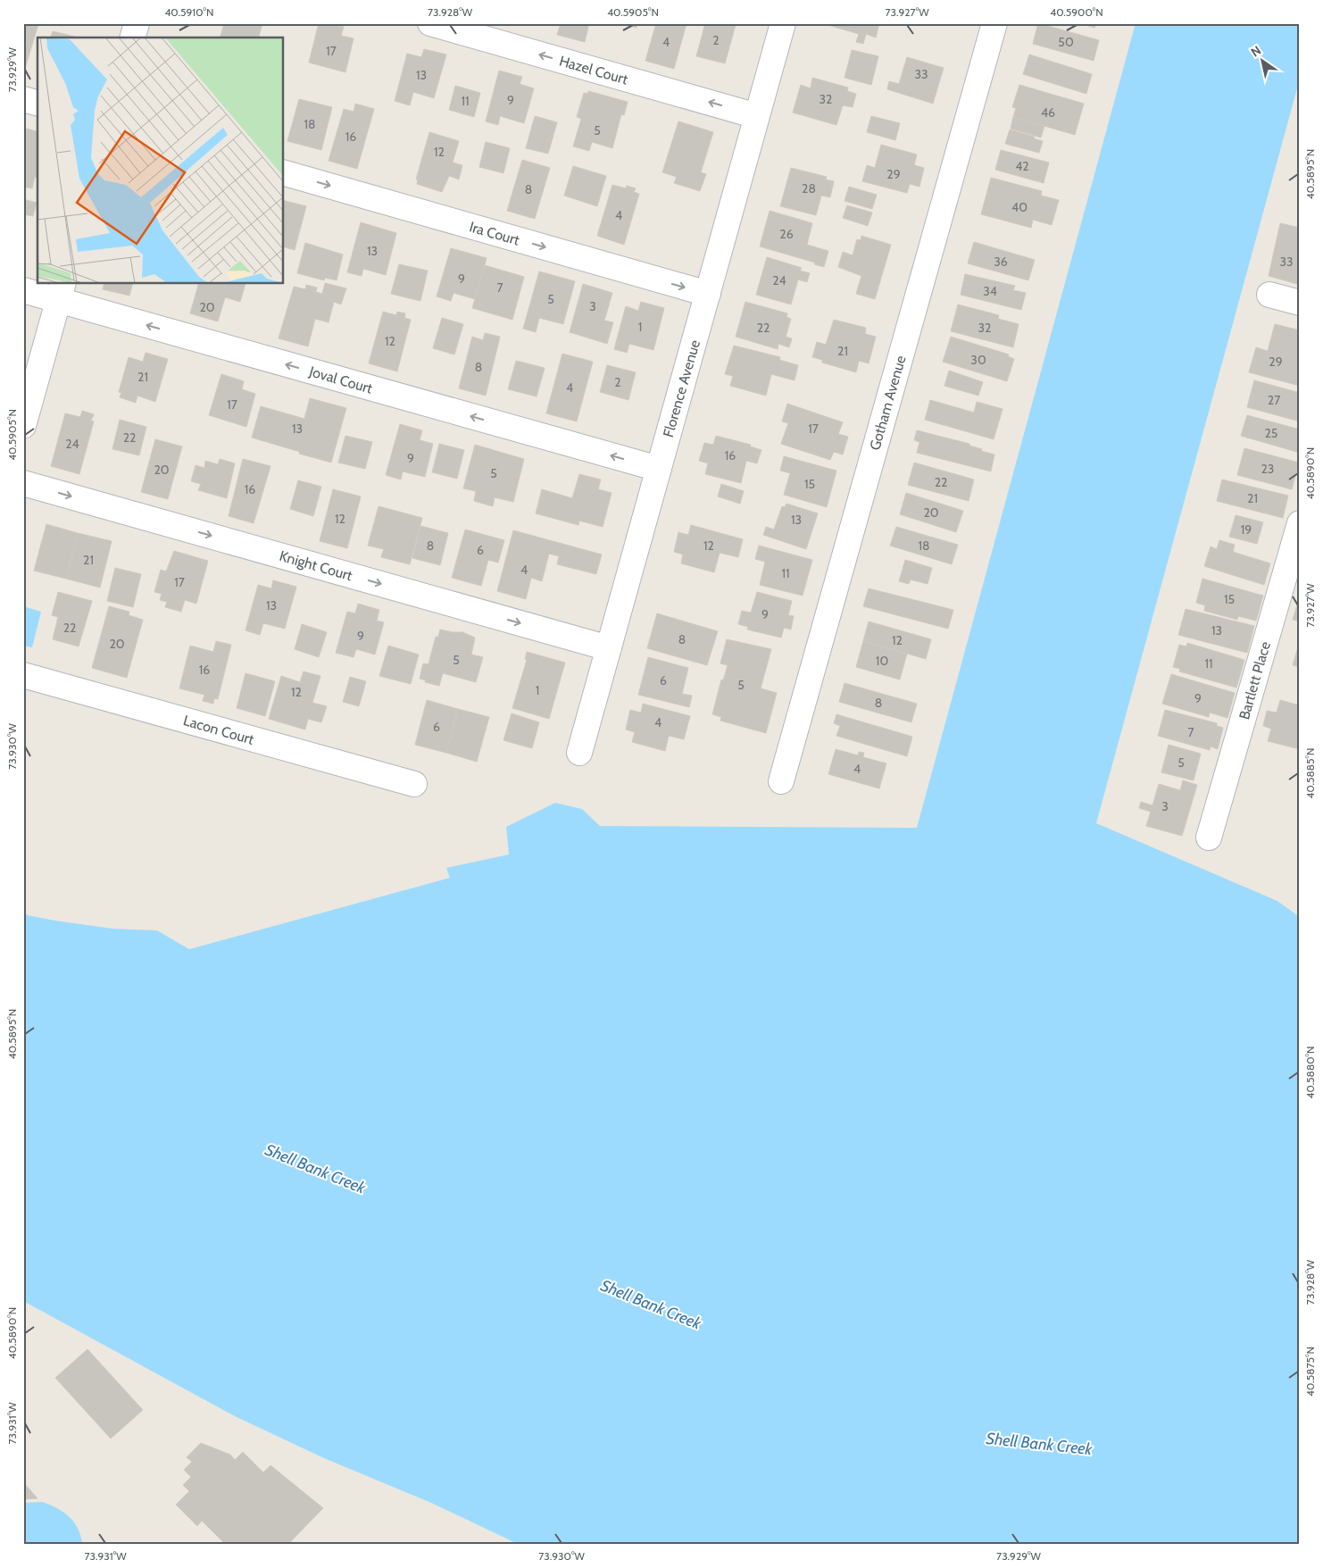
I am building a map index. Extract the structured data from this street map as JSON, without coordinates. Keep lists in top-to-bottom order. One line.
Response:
{"streets":{"street":["Hazel Court","Ira Court","Joval Court","Florence Avenue","Gotham Avenue","Knight Court","Bartlett Place","Lacon Court"]},"crossings":[["Hazel Court","Florence Avenue"],["Ira Court","Florence Avenue"],["Joval Court","Florence Avenue"],["Florence Avenue","Knight Court"]],"one_way":["Hazel Court","Ira Court","Joval Court","Knight Court"],"water":["Shell Bank Creek"],"house_numbers":["2","4","50","17","33","13","32","9","11","46","18","5","16","12","42","29","28","8","40","4","26","13","36","33","9","24","7","34","5","3","20","1","22","32","12","21","30","29","8","21","2","4","27","17","13","17","25","22","24","16","9","23","20","5","22","15","16","21","20","12","13","19","8","12","18","6","21","4","11","17","15","13","9","22","13","9","8","12","20","5","10","11","16","6","5","1","12","9","8","4","6","7","5","4","3"],"north":"top left","coordinates":["40.5910°N","73.928°W","40.5905°N","73.927°W","40.5900°N","73.929°W","40.5895°N","40.5890°N","73.930°W","40.5885°N","40.5880°N","40.5875°N","73.931°W"]}
